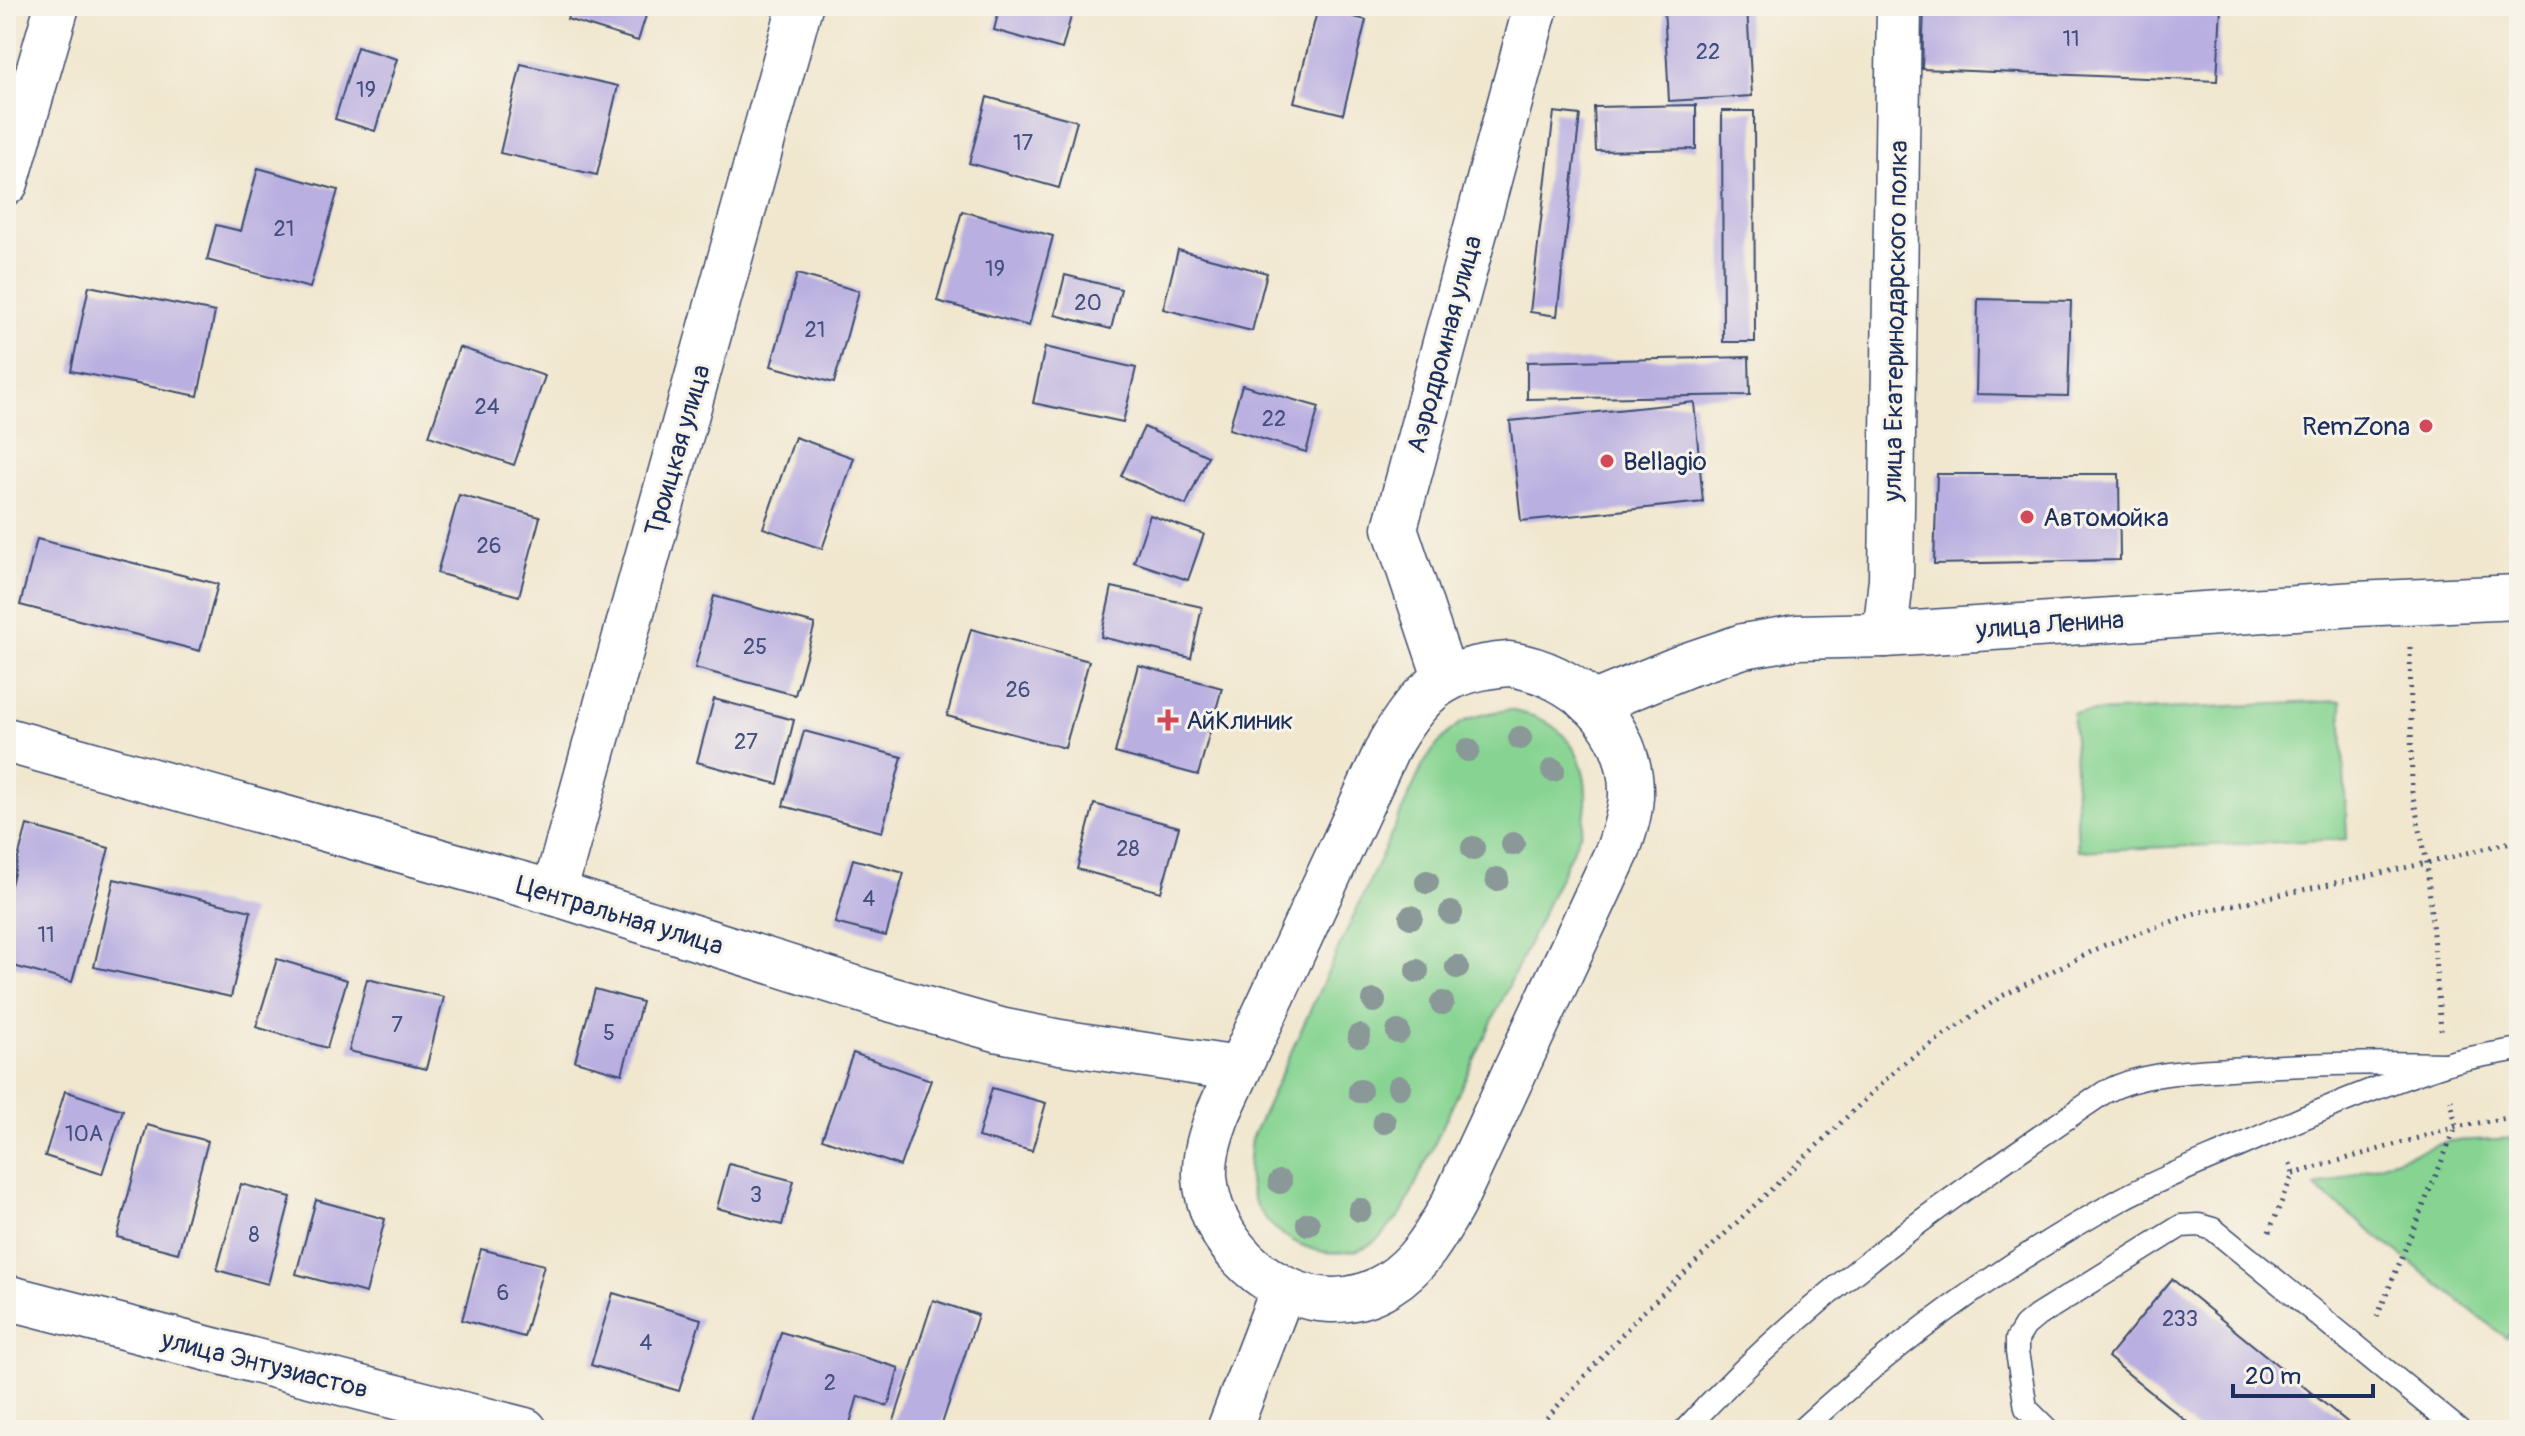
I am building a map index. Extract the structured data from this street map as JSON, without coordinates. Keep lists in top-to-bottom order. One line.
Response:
{"streets":{"street":["улица Екатеринодарского полка","Аэродромная улица","Троицкая улица","улица Ленина","Центральная улица","улица Энтузиастов"]},"crossings":[["улица Екатеринодарского полка","улица Ленина"],["Троицкая улица","Центральная улица"]],"places":{"other":["RemZona","Bellagio","Автомойка"],"health":["АйКлиник"]},"house_numbers":["11","22","19","17","21","19","20","21","24","22","26","25","26","27","28","4","11","7","5","10А","3","8","6","233","4","2"],"scale_bar":"20 m"}
